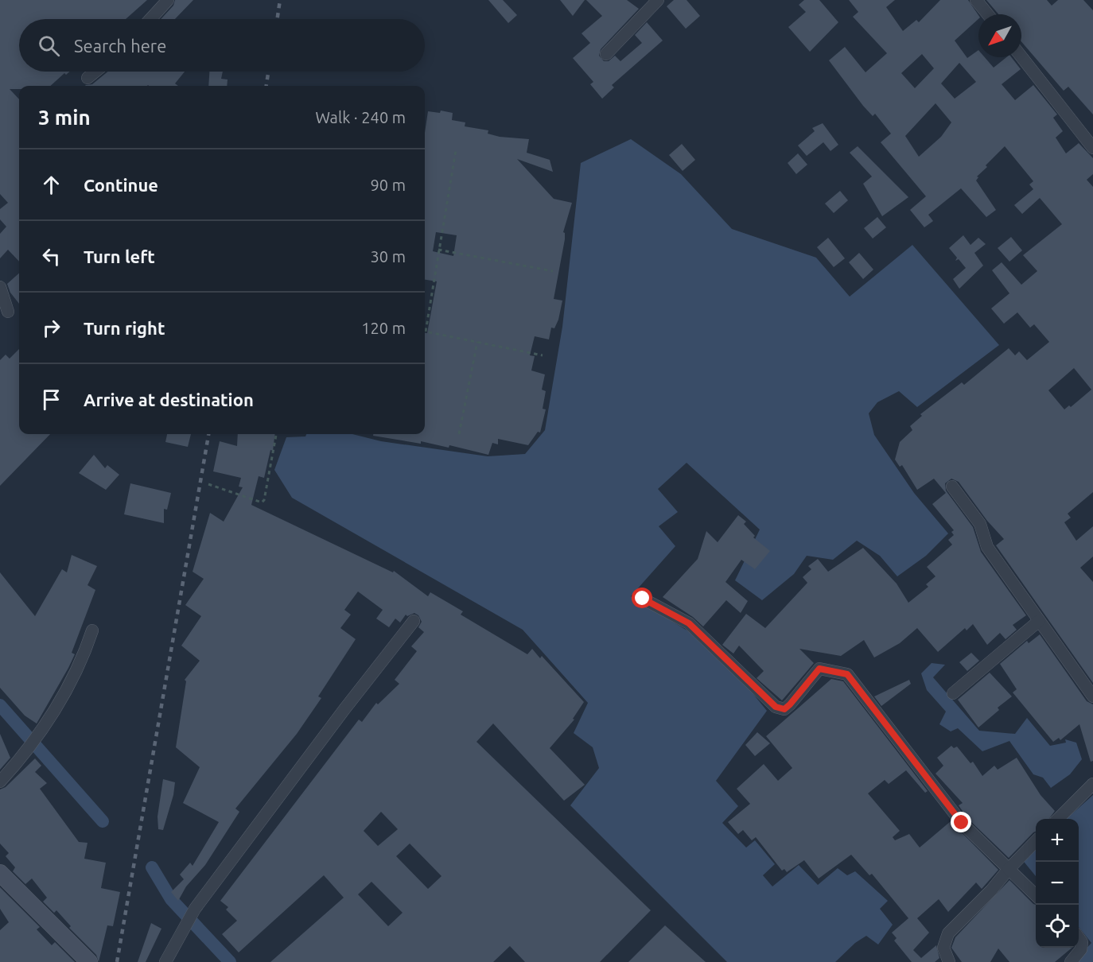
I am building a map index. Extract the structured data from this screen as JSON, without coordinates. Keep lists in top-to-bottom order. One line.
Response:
{"north":"bottom left","page":{"search":"Search here","heading":["3 min","Walk · 240 m"],"list":[["Continue","90 m"],["Turn left","30 m"],["Turn right","120 m"],"Arrive at destination"],"map_buttons":["+","−"]}}
